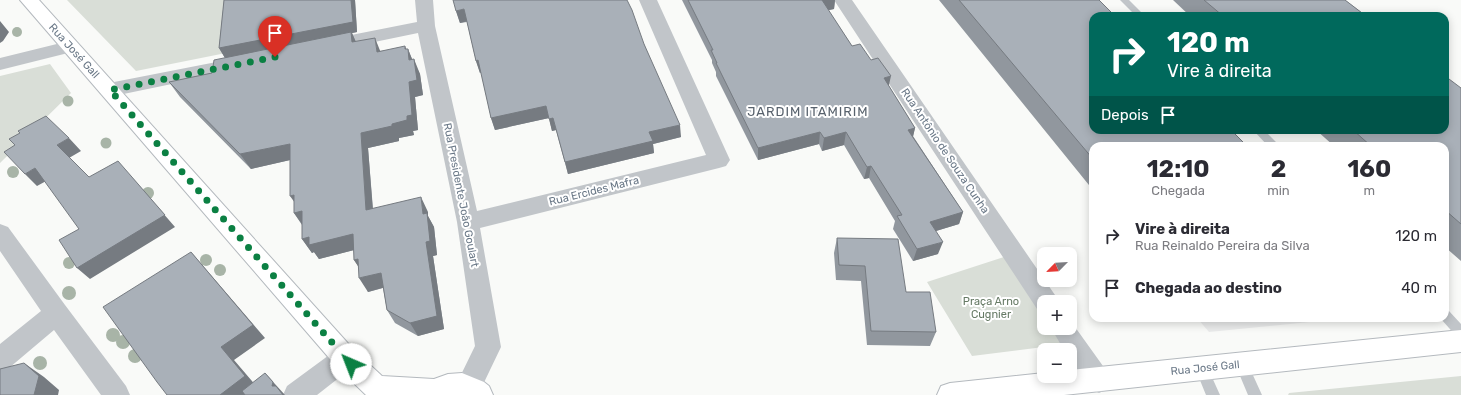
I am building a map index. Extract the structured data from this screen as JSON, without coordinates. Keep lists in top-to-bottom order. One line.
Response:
{"streets":{"main road":["Rua José Gall"],"street":["Rua Antônio de Souza Cunha","Rua Ercides Mafra","Rua Presidente João Goulart"]},"crossings":[["Rua José Gall","Rua Presidente João Goulart"],["Rua Ercides Mafra","Rua Presidente João Goulart"]],"districts":["JARDIM ITAMIRIM"],"parks":["Praça Arno Cugnier"],"north":"bottom left","page":{"turn":["120 m","Vire à direita"],"then":"Depois","eta":["12:10","Chegada","2","min","160","m"],"list":[{"name":"Vire à direita","note":"Rua Reinaldo Pereira da Silva","value":"120 m"},{"name":"Chegada ao destino","value":"40 m"}],"map_buttons":["+","−"]}}
